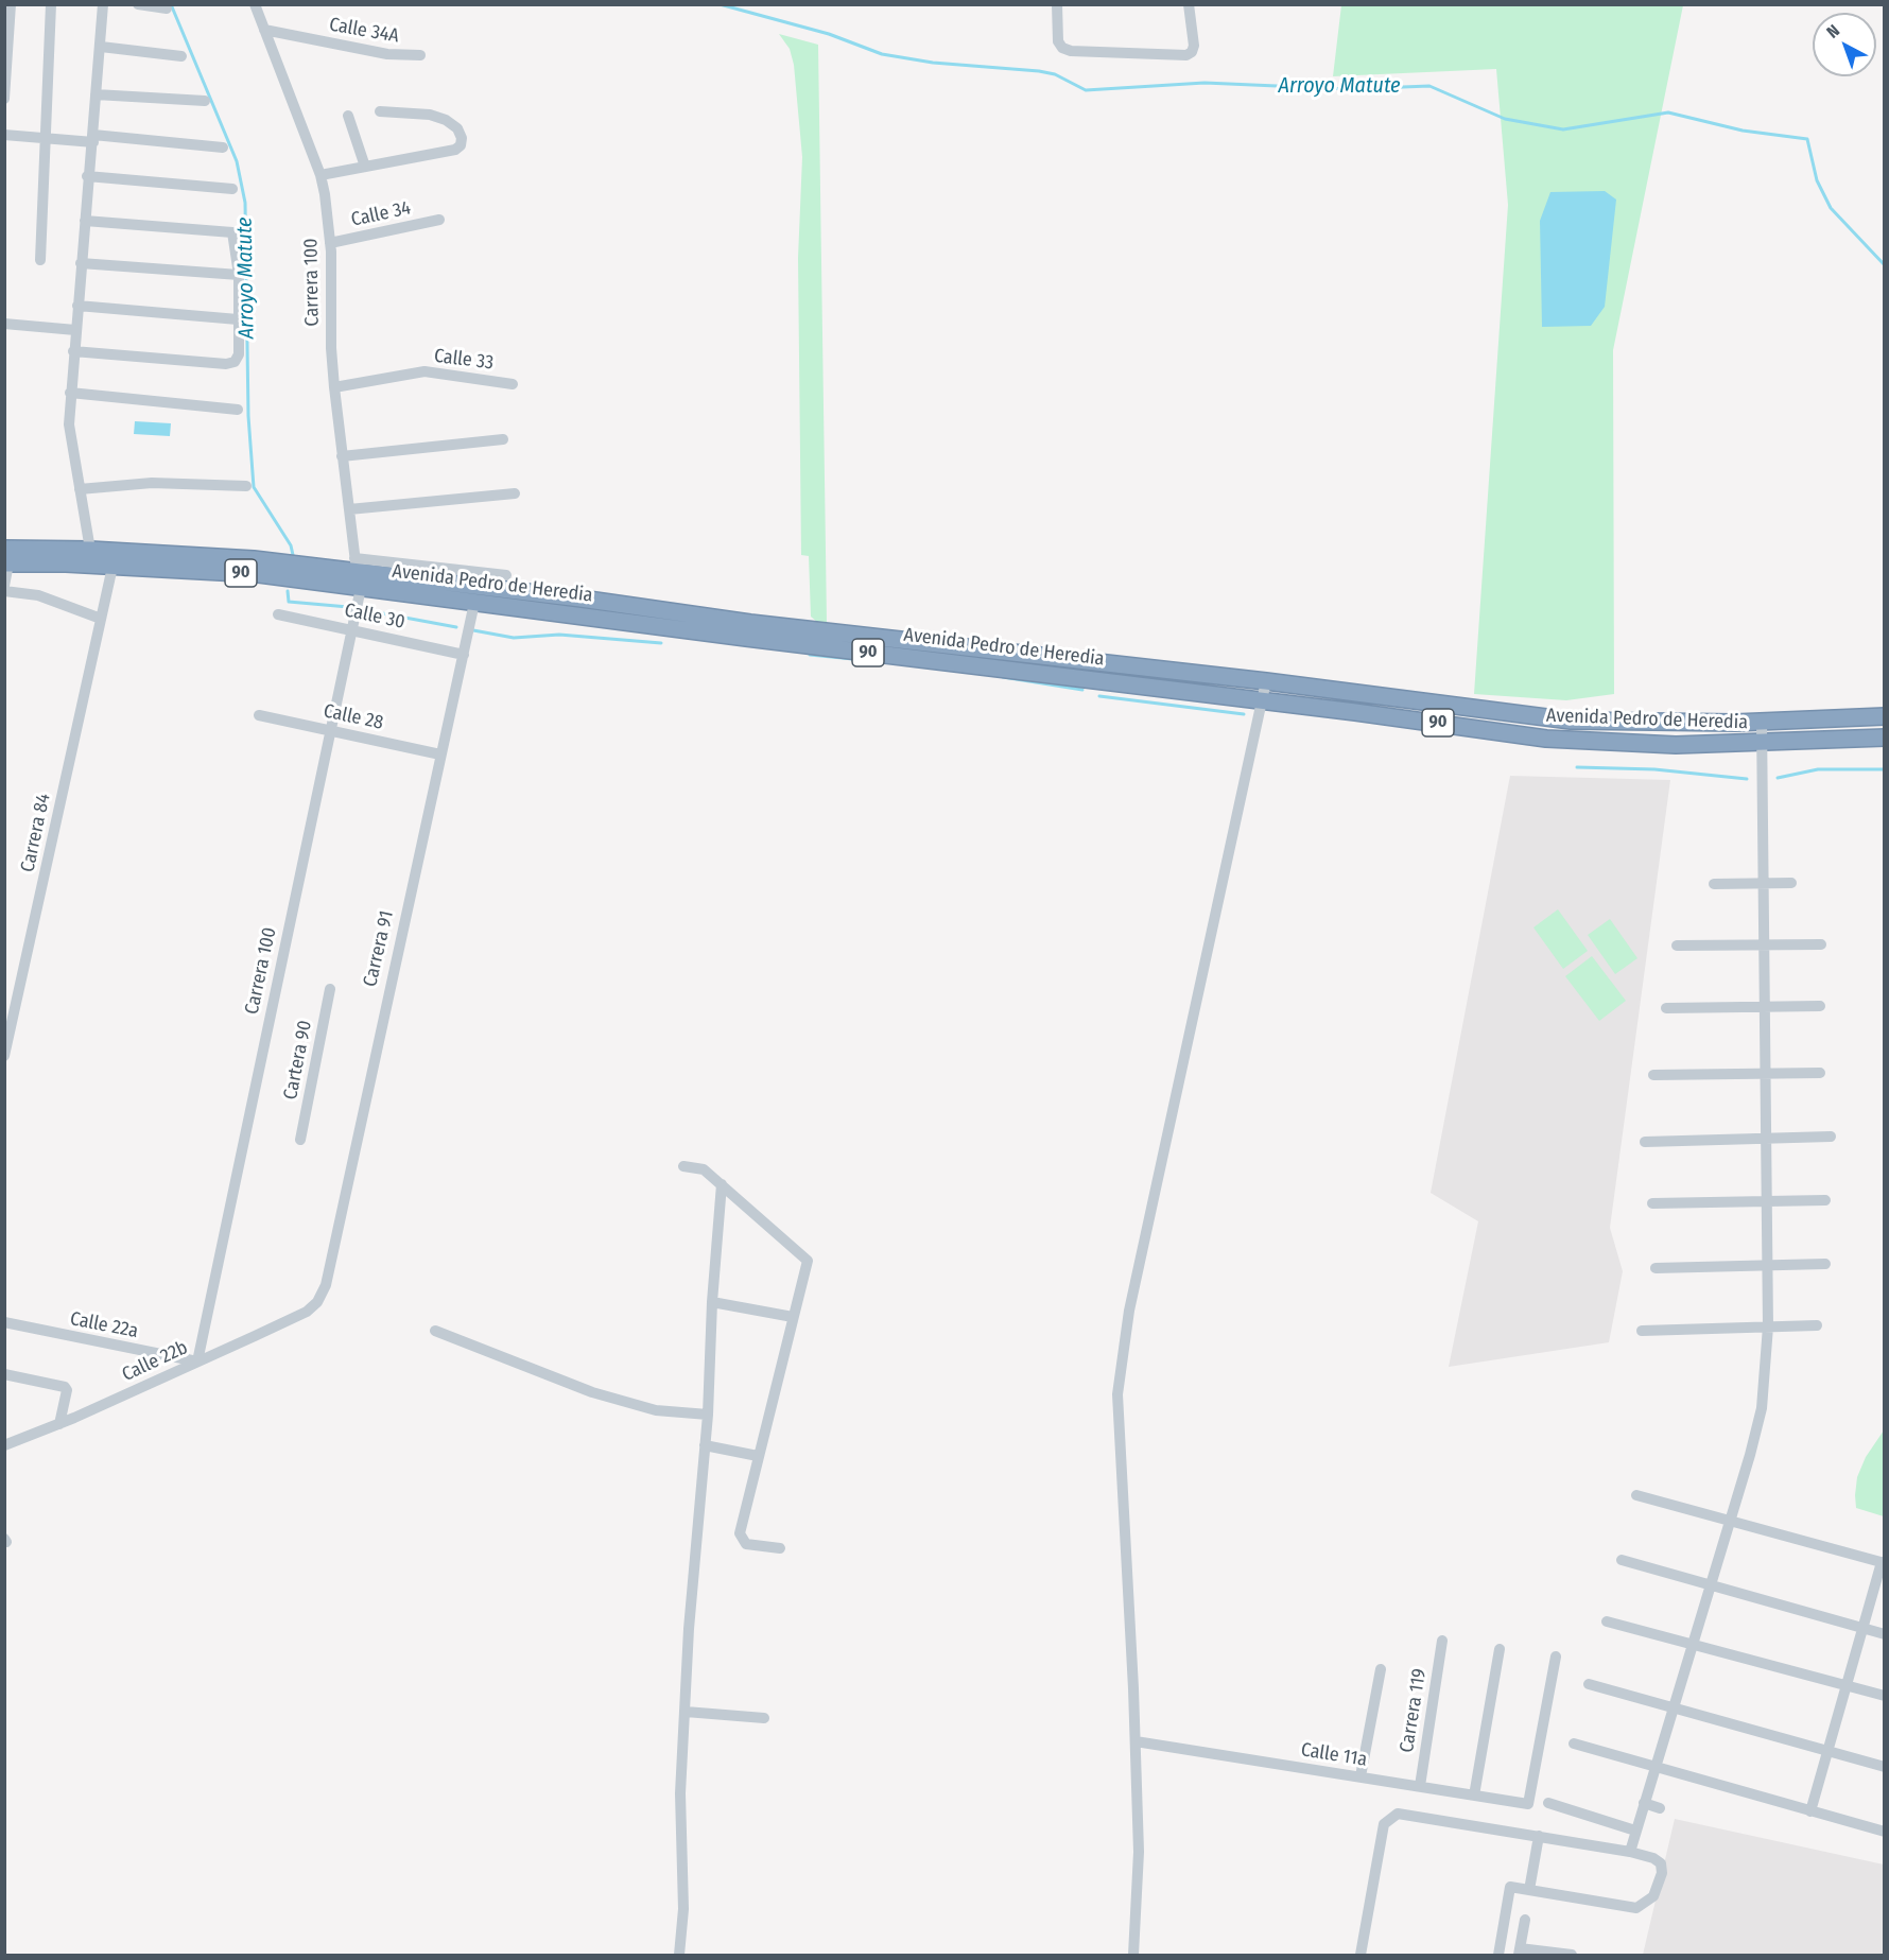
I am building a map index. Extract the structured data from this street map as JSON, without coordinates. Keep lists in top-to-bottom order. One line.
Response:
{"streets":{"highway":["90","Avenida Pedro de Heredia"],"street":["Calle 34A","Calle 34","Carrera 100","Calle 33","Calle 30","Calle 28","Carrera 84","Carrera 91","Cartera 90","Calle 22a","Calle 22b","Carrera 119","Calle 11a"]},"crossings":[["Calle 34A","Carrera 100"],["Calle 34","Carrera 100"],["Carrera 100","Calle 33"],["Carrera 100","Avenida Pedro de Heredia"],["Carrera 100","Calle 30"],["Carrera 100","Calle 28"],["Carrera 100","Calle 22a"],["Carrera 100","Calle 22b"],["Avenida Pedro de Heredia","Carrera 84"],["Avenida Pedro de Heredia","Carrera 91"],["Calle 30","Carrera 91"],["Calle 28","Carrera 91"],["Carrera 91","Calle 22b"],["Calle 22a","Calle 22b"],["Carrera 119","Calle 11a"]],"water":["Arroyo Matute"],"north":"top left"}
